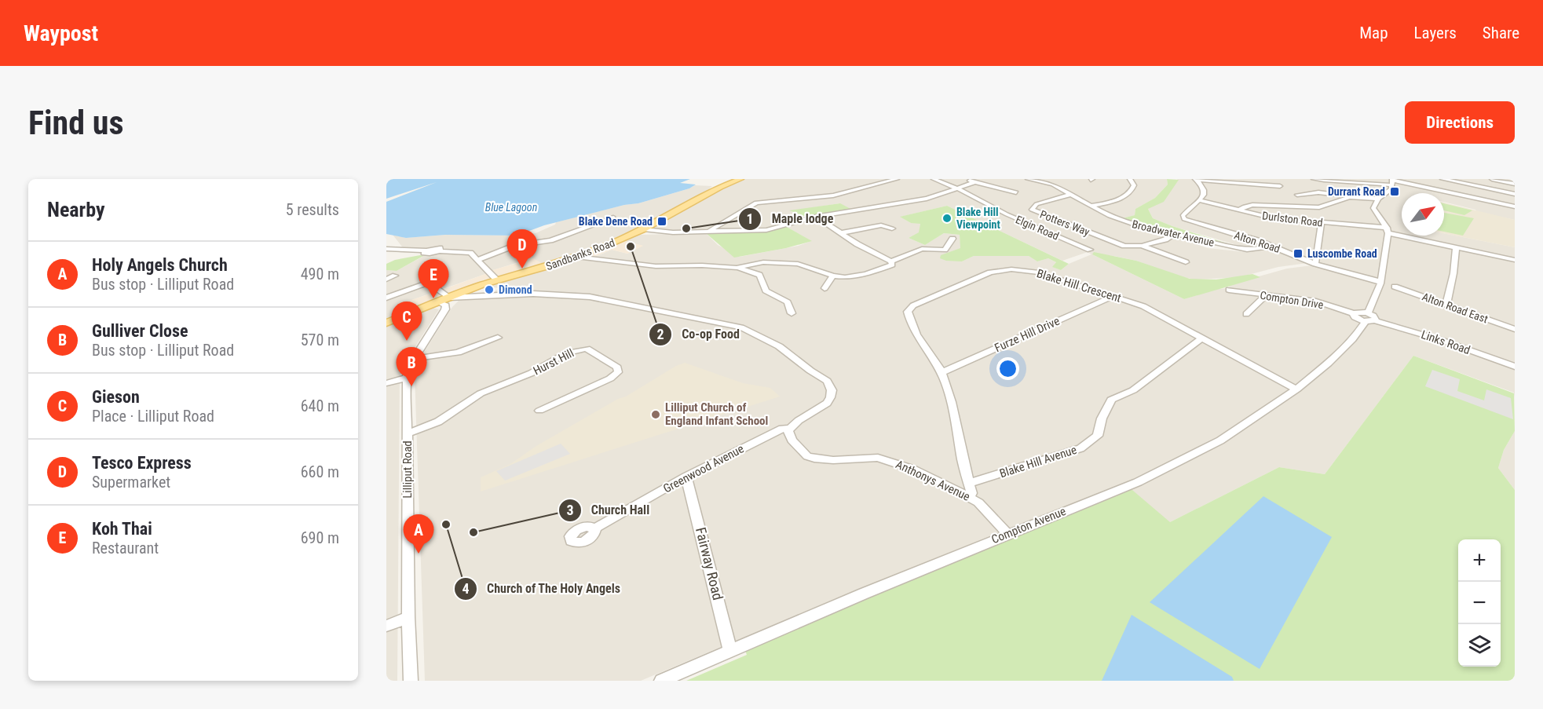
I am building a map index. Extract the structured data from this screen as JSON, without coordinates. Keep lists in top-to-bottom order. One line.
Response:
{"streets":{"main road":["Sandbanks Road"],"street":["Durlston Road","Potters Way","Elgin Road","Broadwater Avenue","Alton Road","Blake Hill Crescent","Compton Drive","Alton Road East","Furze Hill Drive","Links Road","Hurst Hill","Blake Hill Avenue","Greenwood Avenue","Lilliput Road","Anthonys Avenue","Compton Avenue","Fairway Road"]},"crossings":[["Durlston Road","Alton Road"],["Durlston Road","Compton Avenue"],["Potters Way","Broadwater Avenue"],["Broadwater Avenue","Alton Road"],["Alton Road","Compton Avenue"],["Sandbanks Road","Lilliput Road"],["Blake Hill Crescent","Furze Hill Drive"],["Blake Hill Crescent","Blake Hill Avenue"],["Blake Hill Crescent","Anthonys Avenue"],["Blake Hill Crescent","Compton Avenue"],["Compton Drive","Links Road"],["Compton Drive","Compton Avenue"],["Links Road","Compton Avenue"],["Hurst Hill","Lilliput Road"],["Greenwood Avenue","Anthonys Avenue"],["Greenwood Avenue","Fairway Road"],["Anthonys Avenue","Compton Avenue"],["Compton Avenue","Fairway Road"]],"water":["Blue Lagoon"],"places":{"transit":["Durrant Road","Blake Dene Road","Luscombe Road"],"other":["Blake Hill Viewpoint","Maple lodge","Co-op Food","Dimond","Lilliput Church of England Infant School","Church of The Holy Angels","Church Hall"]},"north":"top right","page":{"header":"Waypost","nav":["Map","Layers","Share"],"buttons":"Directions","title":"Find us","heading":["Nearby","5 results"],"pins":["D","E","C","B","A"],"list":[{"mark":"A","name":"Holy Angels Church","note":"Bus stop · Lilliput Road","value":"490 m"},{"mark":"B","name":"Gulliver Close","note":"Bus stop · Lilliput Road","value":"570 m"},{"mark":"C","name":"Gieson","note":"Place · Lilliput Road","value":"640 m"},{"mark":"D","name":"Tesco Express","note":"Supermarket","value":"660 m"},{"mark":"E","name":"Koh Thai","note":"Restaurant","value":"690 m"}],"map_buttons":["+","−"]}}
